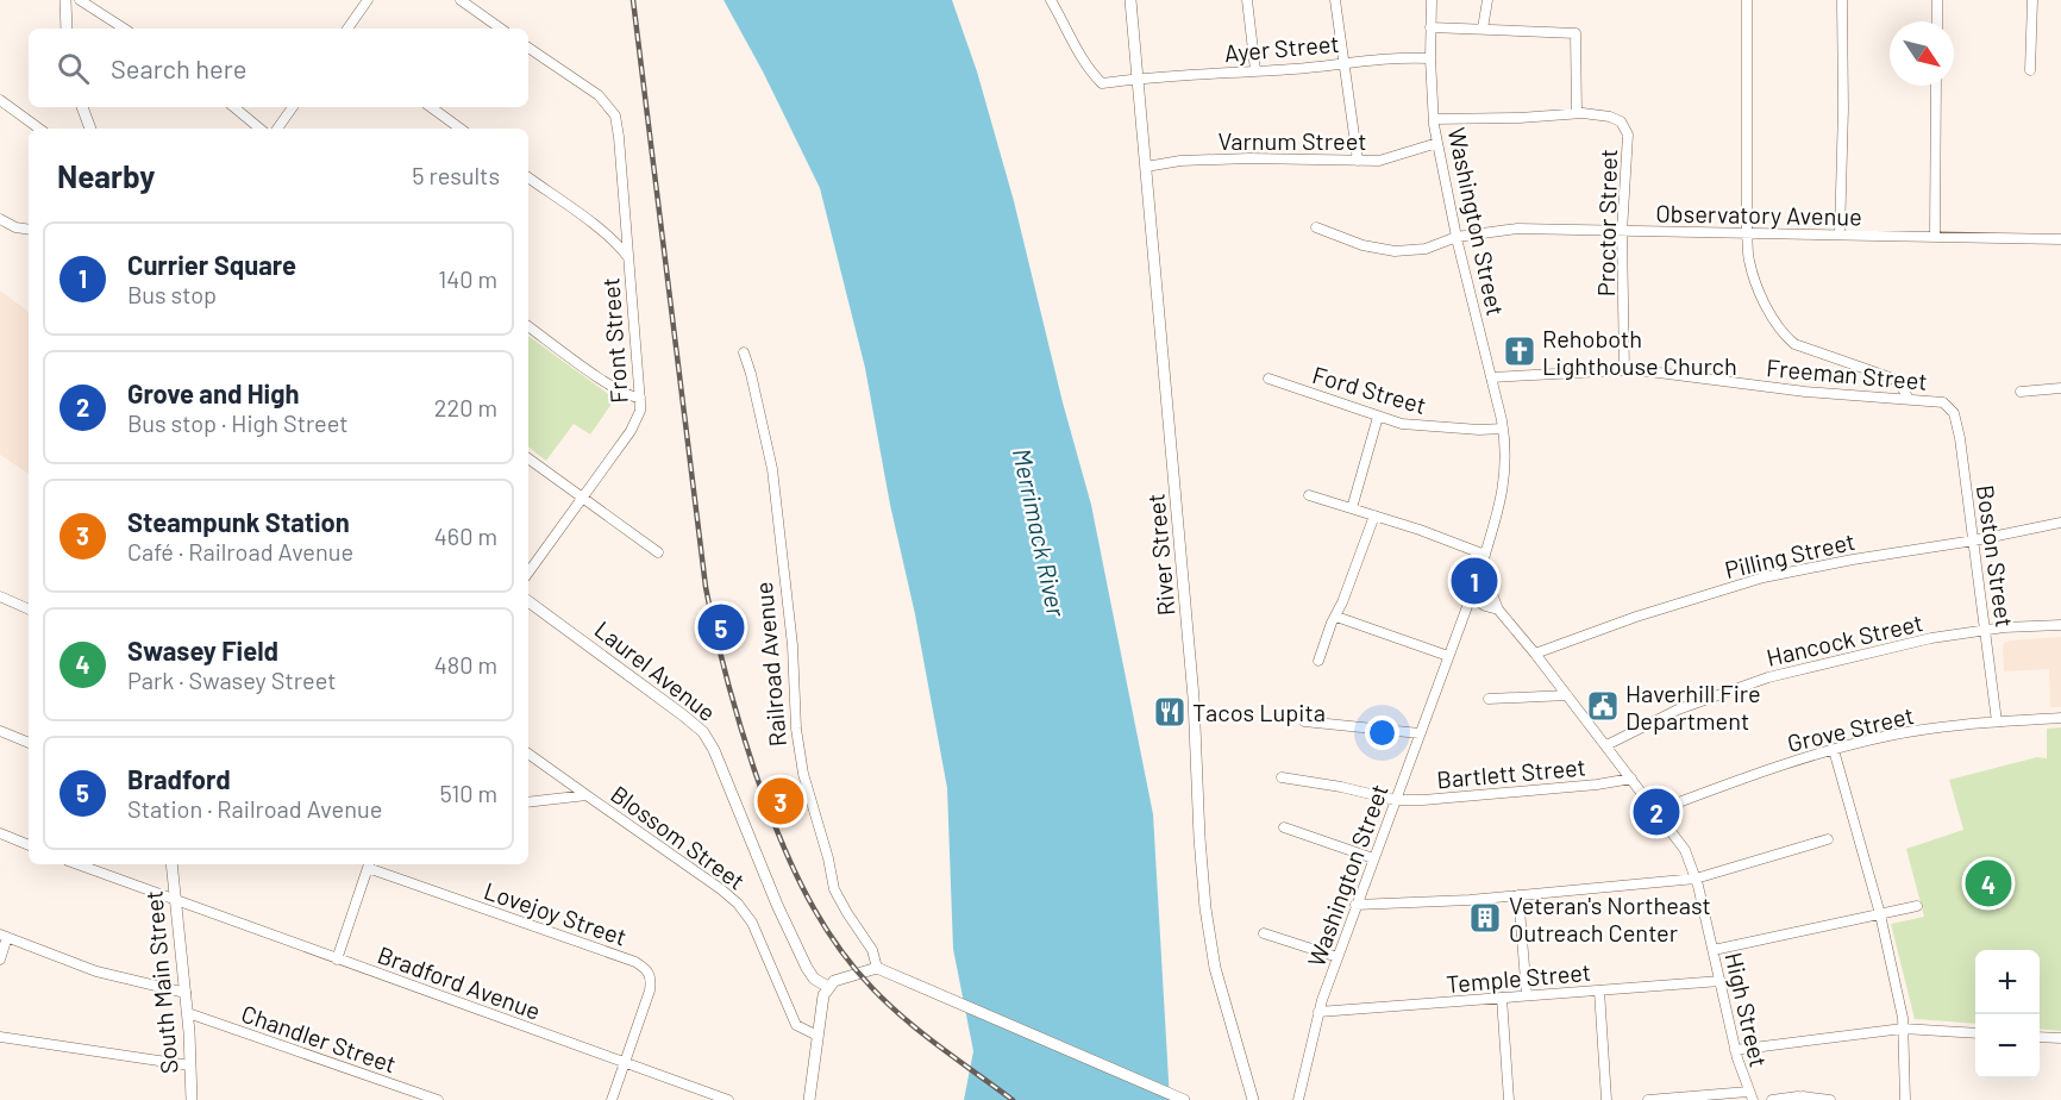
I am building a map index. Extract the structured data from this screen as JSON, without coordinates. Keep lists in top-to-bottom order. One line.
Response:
{"streets":{"main road":["River Street","Laurel Avenue","South Main Street"],"street":["Ayer Street","Varnum Street","Observatory Avenue","Washington Street","Proctor Street","Front Street","Freeman Street","Ford Street","Pilling Street","Boston Street","Hancock Street","Railroad Avenue","Grove Street","Bartlett Street","Blossom Street","Lovejoy Street","Temple Street","Bradford Avenue","High Street","Chandler Street"]},"crossings":[["Ayer Street","Washington Street"],["Ayer Street","River Street"],["Varnum Street","Washington Street"],["Varnum Street","River Street"],["Observatory Avenue","Washington Street"],["Observatory Avenue","Proctor Street"],["Washington Street","Freeman Street"],["Washington Street","Ford Street"],["Washington Street","Bartlett Street"],["Washington Street","Temple Street"],["Washington Street","High Street"],["Proctor Street","Freeman Street"],["Freeman Street","Boston Street"],["Pilling Street","Boston Street"],["Pilling Street","High Street"],["Boston Street","Hancock Street"],["Boston Street","Grove Street"],["Hancock Street","High Street"],["Grove Street","High Street"],["Bartlett Street","High Street"],["Lovejoy Street","Bradford Avenue"],["Temple Street","High Street"],["South Main Street","Bradford Avenue"],["South Main Street","Chandler Street"]],"water":["Merrimack River"],"places":{"church":["Rehoboth Lighthouse Church"],"public building":["Haverhill Fire Department"],"restaurant":["Tacos Lupita"],"building":["Veteran's Northeast Outreach Center"]},"north":"bottom right","page":{"search":"Search here","heading":["Nearby","5 results"],"list":[{"mark":"1","name":"Currier Square","note":"Bus stop","value":"140 m"},{"mark":"2","name":"Grove and High","note":"Bus stop · High Street","value":"220 m"},{"mark":"3","name":"Steampunk Station","note":"Café · Railroad Avenue","value":"460 m"},{"mark":"4","name":"Swasey Field","note":"Park · Swasey Street","value":"480 m"},{"mark":"5","name":"Bradford","note":"Station · Railroad Avenue","value":"510 m"}],"pins":["1","5","3","2","4"],"map_buttons":["+","−"]}}
